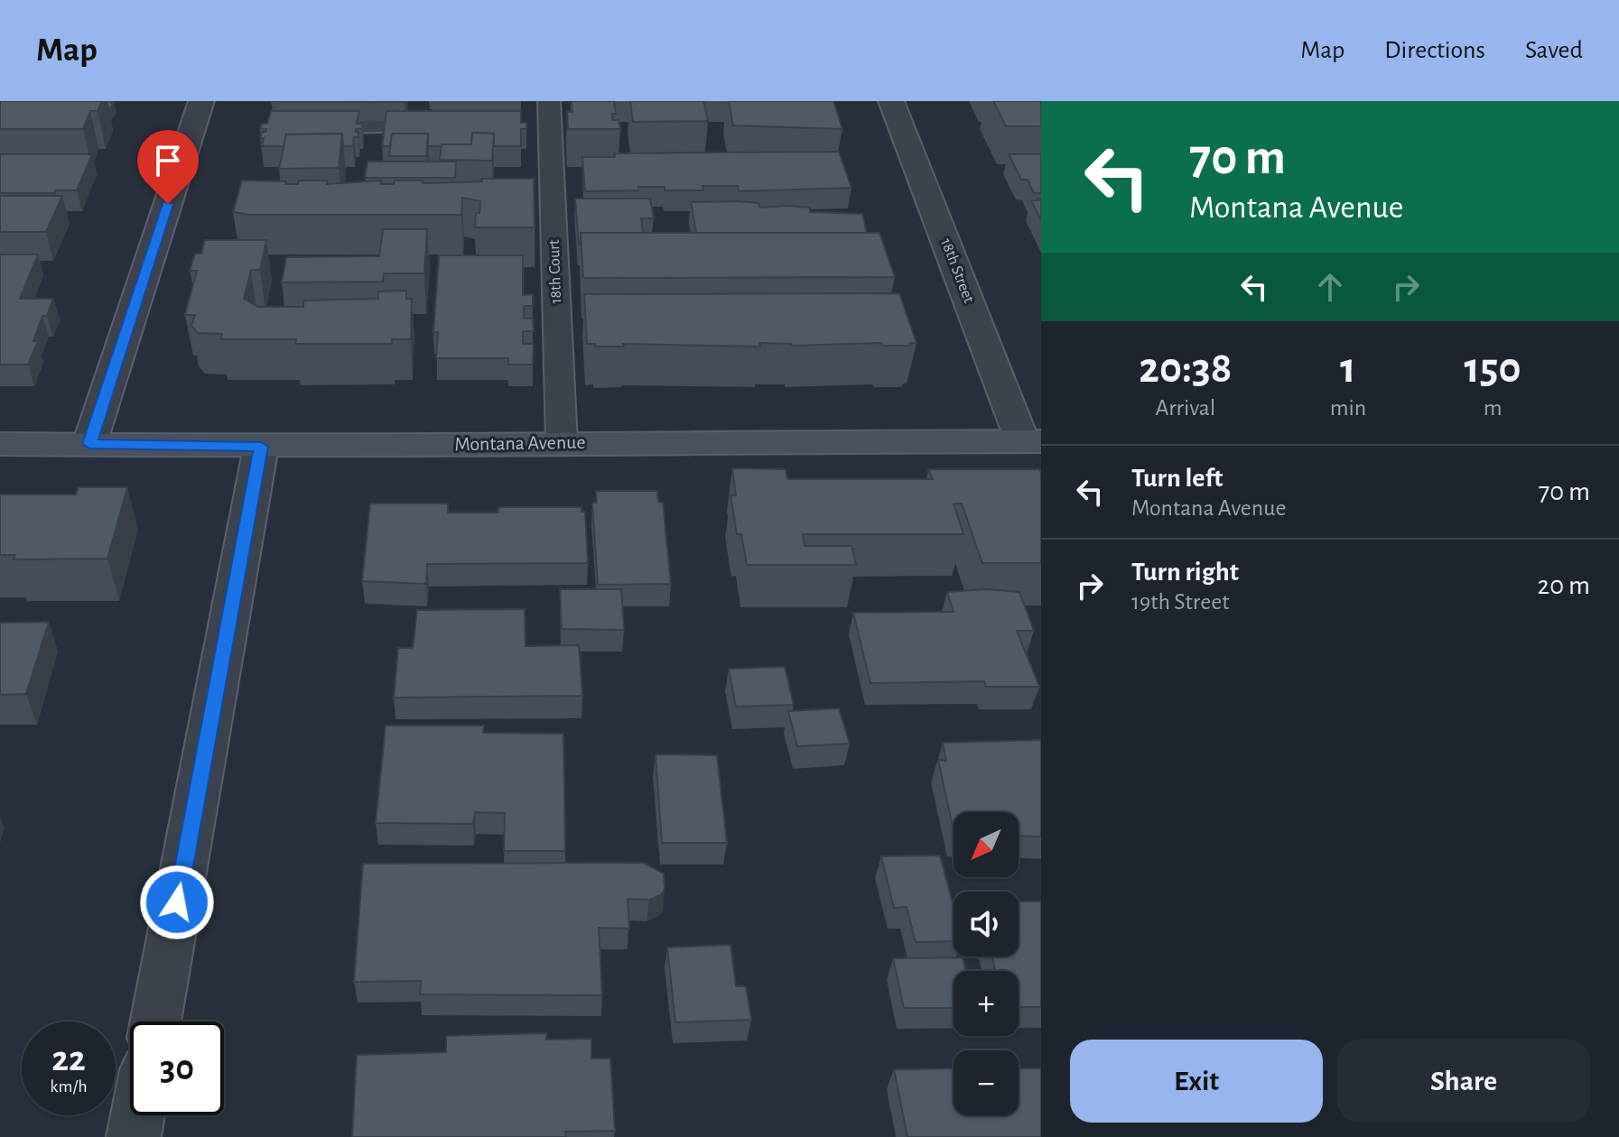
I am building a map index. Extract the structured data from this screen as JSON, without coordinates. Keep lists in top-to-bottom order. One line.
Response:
{"streets":{"street":["18th Street","Montana Avenue"],"lane":["18th Court"]},"crossings":[["18th Street","Montana Avenue"],["18th Court","Montana Avenue"]],"north":"bottom left","page":{"header":"Map","nav":["Map","Directions","Saved"],"turn":["70 m","Montana Avenue"],"eta":["20:38","Arrival","1","min","150","m"],"list":[{"name":"Turn left","note":"Montana Avenue","value":"70 m"},{"name":"Turn right","note":"19th Street","value":"20 m"}],"map_buttons":["+","−"],"speed":"22 km/h","limit":"30","buttons":["Exit","Share"]}}
